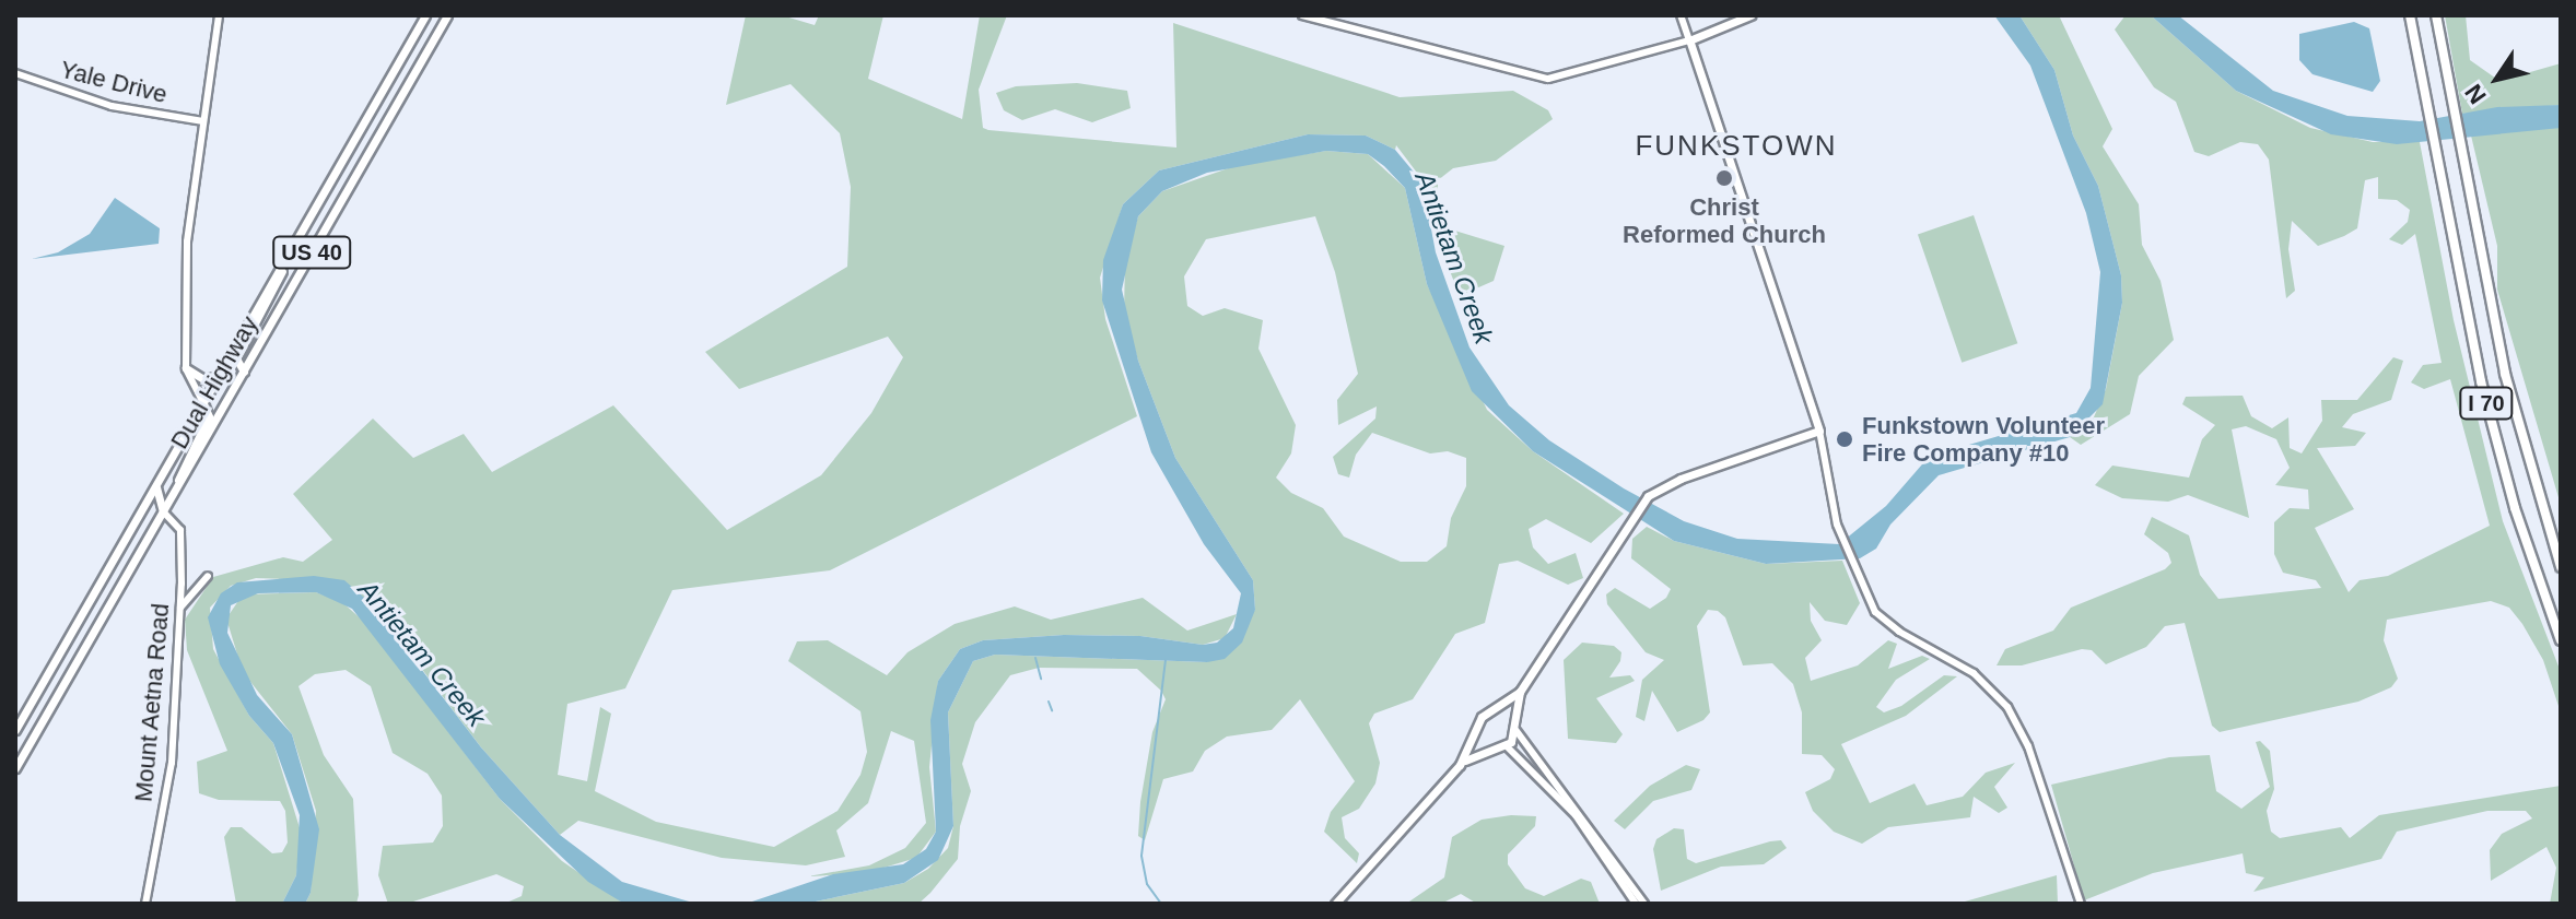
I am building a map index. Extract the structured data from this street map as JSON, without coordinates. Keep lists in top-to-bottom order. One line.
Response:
{"streets":{"highway":["I 70"],"main road":["US 40","Dual Highway"],"street":["Yale Drive","Mount Aetna Road"]},"crossings":[["Dual Highway","Mount Aetna Road"]],"districts":["FUNKSTOWN"],"water":["Antietam Creek"],"places":["Christ Reformed Church","Funkstown Volunteer Fire Company #10"],"north":"bottom left"}
